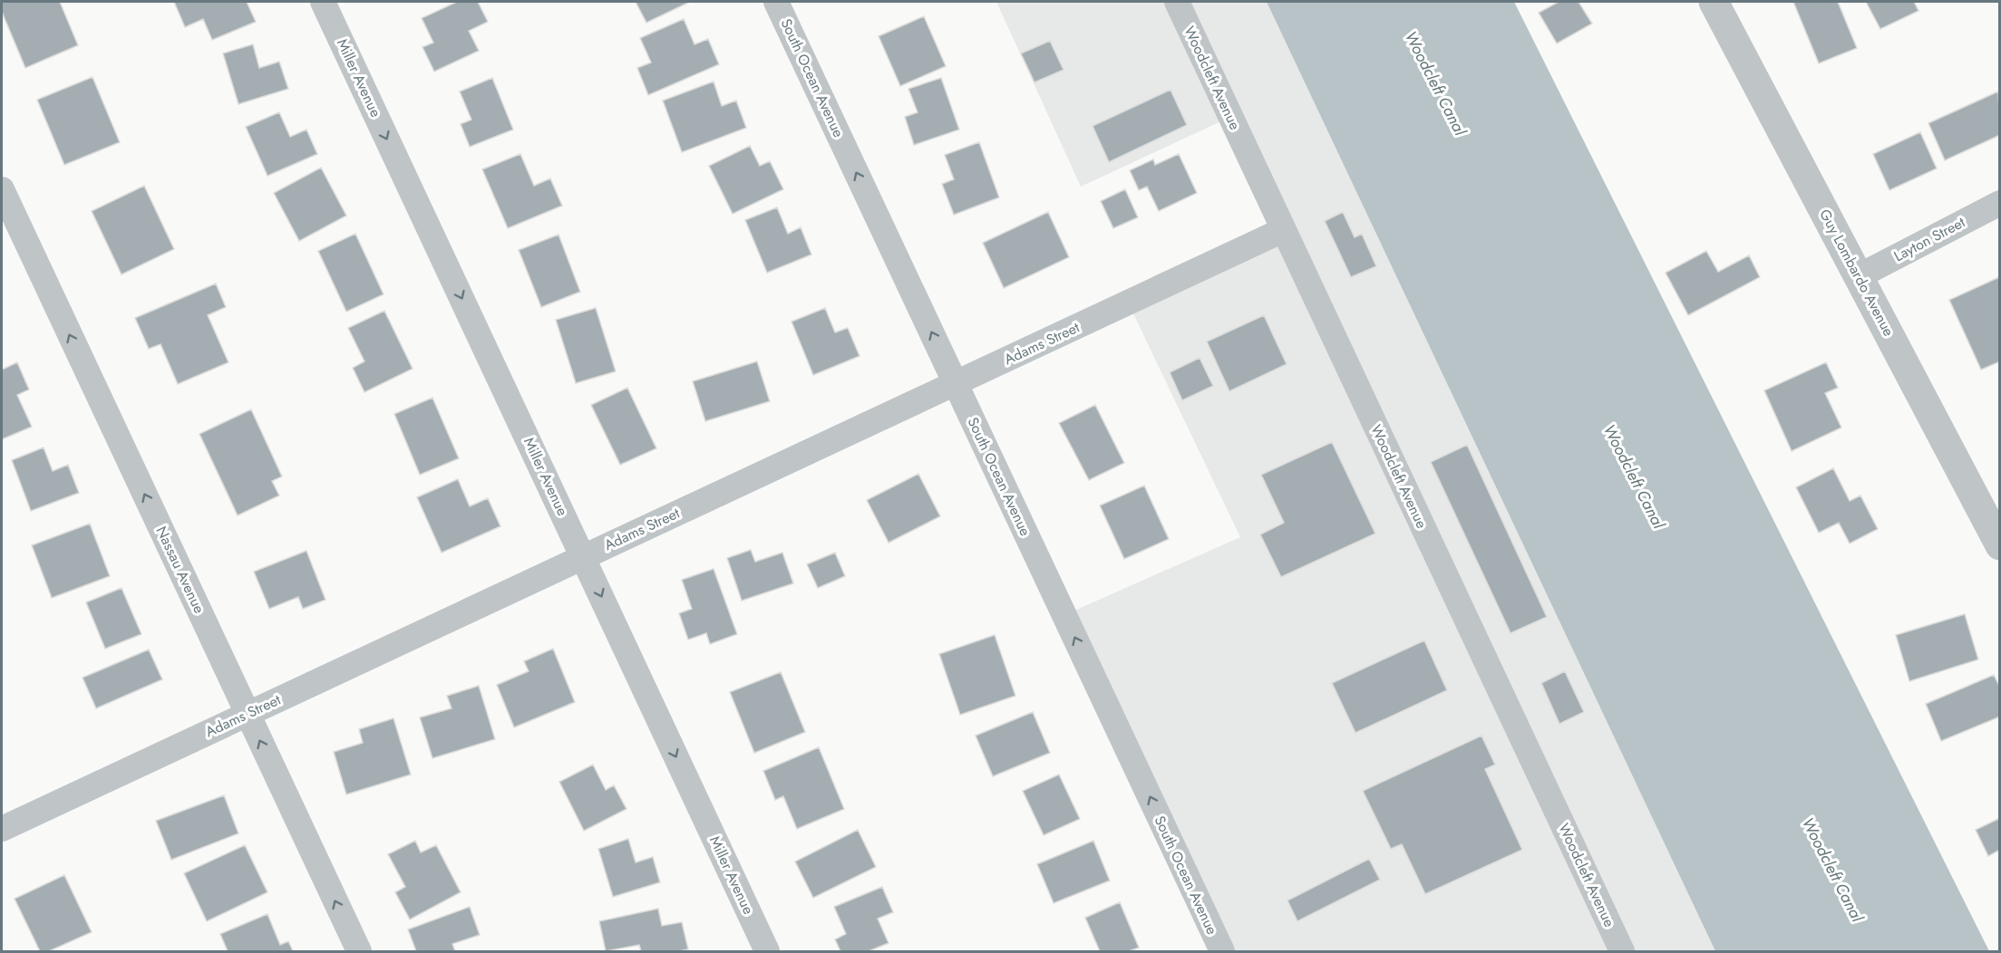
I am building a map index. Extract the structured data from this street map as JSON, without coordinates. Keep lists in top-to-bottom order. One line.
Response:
{"streets":{"street":["Miller Avenue","South Ocean Avenue","Woodcleft Avenue","Layton Street","Guy Lombardo Avenue","Adams Street","Nassau Avenue"]},"crossings":[["Miller Avenue","Adams Street"],["South Ocean Avenue","Adams Street"],["Woodcleft Avenue","Adams Street"],["Layton Street","Guy Lombardo Avenue"],["Adams Street","Nassau Avenue"]],"one_way":["Miller Avenue","South Ocean Avenue","Nassau Avenue"],"water":["Woodcleft Canal"]}
